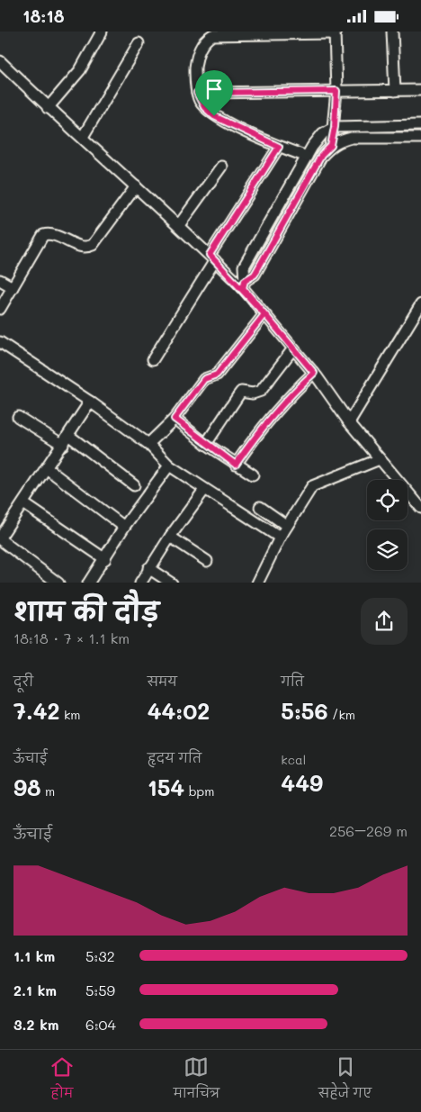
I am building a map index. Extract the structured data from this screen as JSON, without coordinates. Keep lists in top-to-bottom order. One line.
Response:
{"page":{"status":"18:18","heading":["शाम की दौड़","18:18 · 7 × 1.1 km"],"stats":[["दूरी","7.42 km"],["समय","44:02"],["गति","5:56 /km"],["ऊँचाई","98 m"],["हृदय गति","154 bpm"],["kcal","449"]],"chart":["ऊँचाई","256–269 m"],"list":[{"name":"1.1 km","note":"5:32"},{"name":"2.1 km","note":"5:59"},{"name":"3.2 km","note":"6:04"}],"tabs":["होम","मानचित्र","सहेजे गए"]}}
